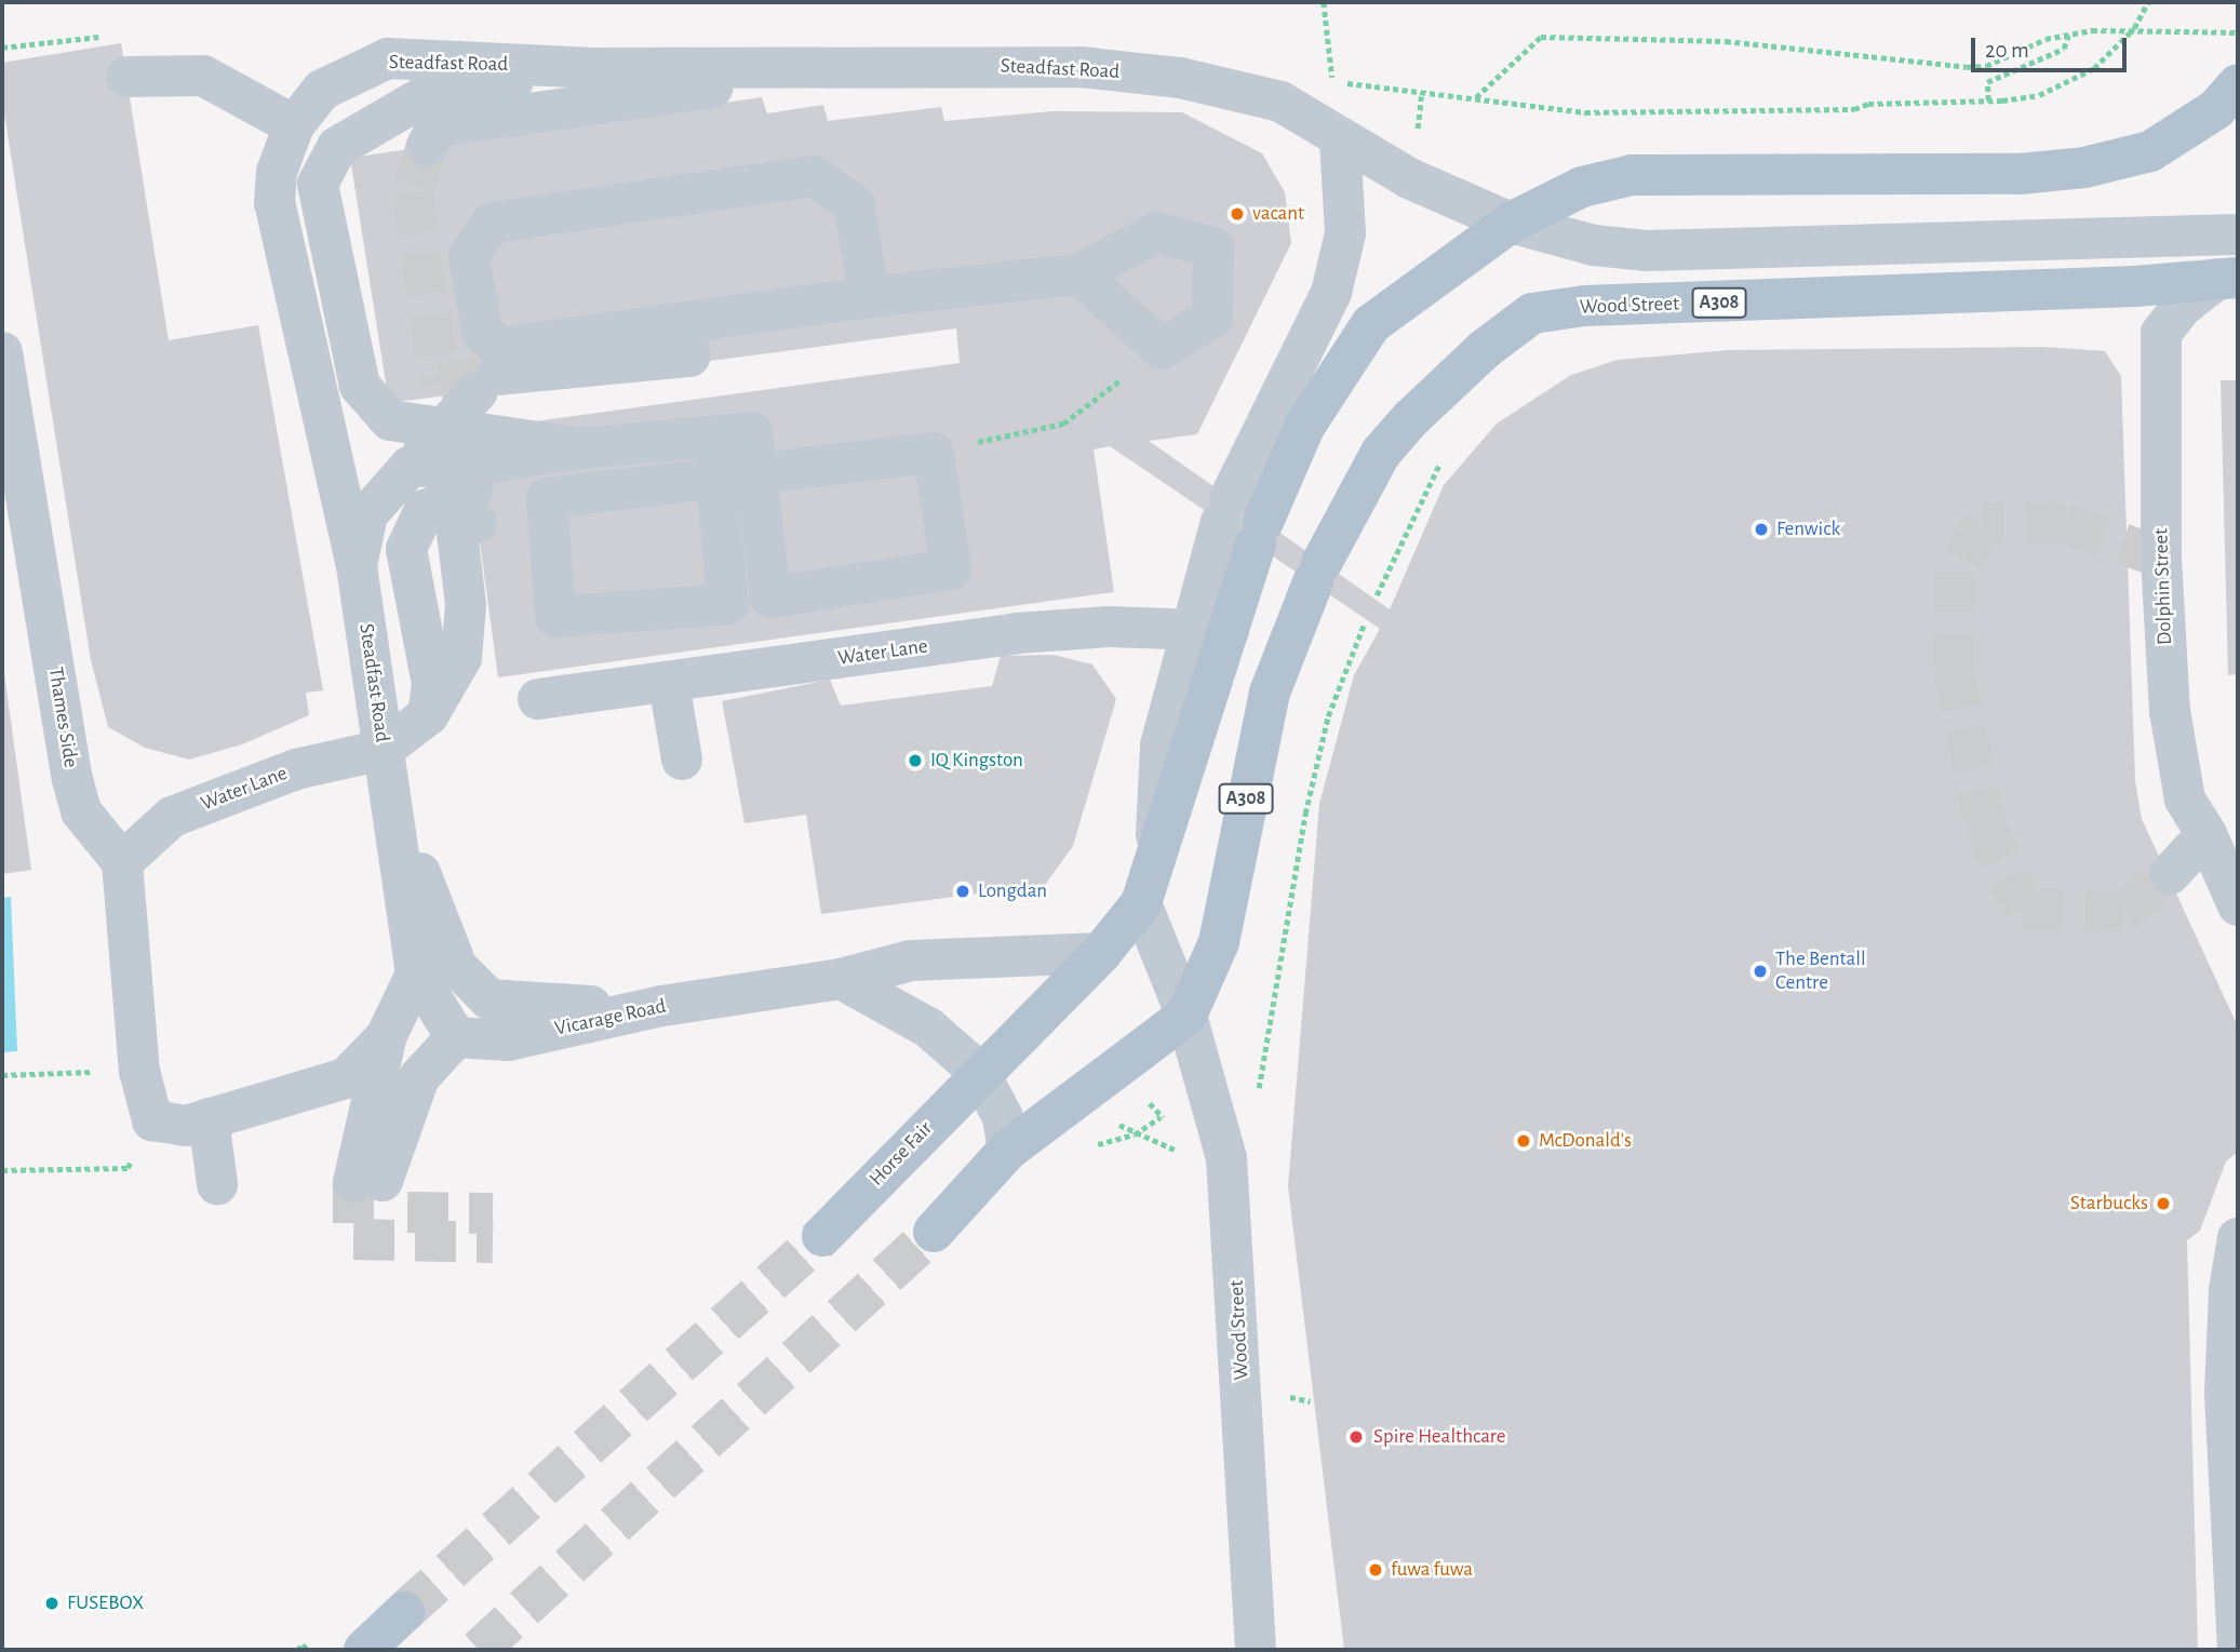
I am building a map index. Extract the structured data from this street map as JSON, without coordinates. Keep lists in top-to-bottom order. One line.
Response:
{"streets":{"main road":["A308","Wood Street","Horse Fair"],"street":["Steadfast Road","Dolphin Street","Water Lane","Thames Side","Vicarage Road"]},"crossings":[["Steadfast Road","Water Lane"],["A308","Wood Street"],["Wood Street","Dolphin Street"],["Wood Street","Horse Fair"],["Water Lane","Thames Side"],["Vicarage Road","Horse Fair"]],"places":["vacant","Fenwick","IQ Kingston","Longdan","The Bentall Centre","McDonald's","Starbucks","Spire Healthcare","fuwa fuwa","FUSEBOX"],"scale_bar":"20 m"}
